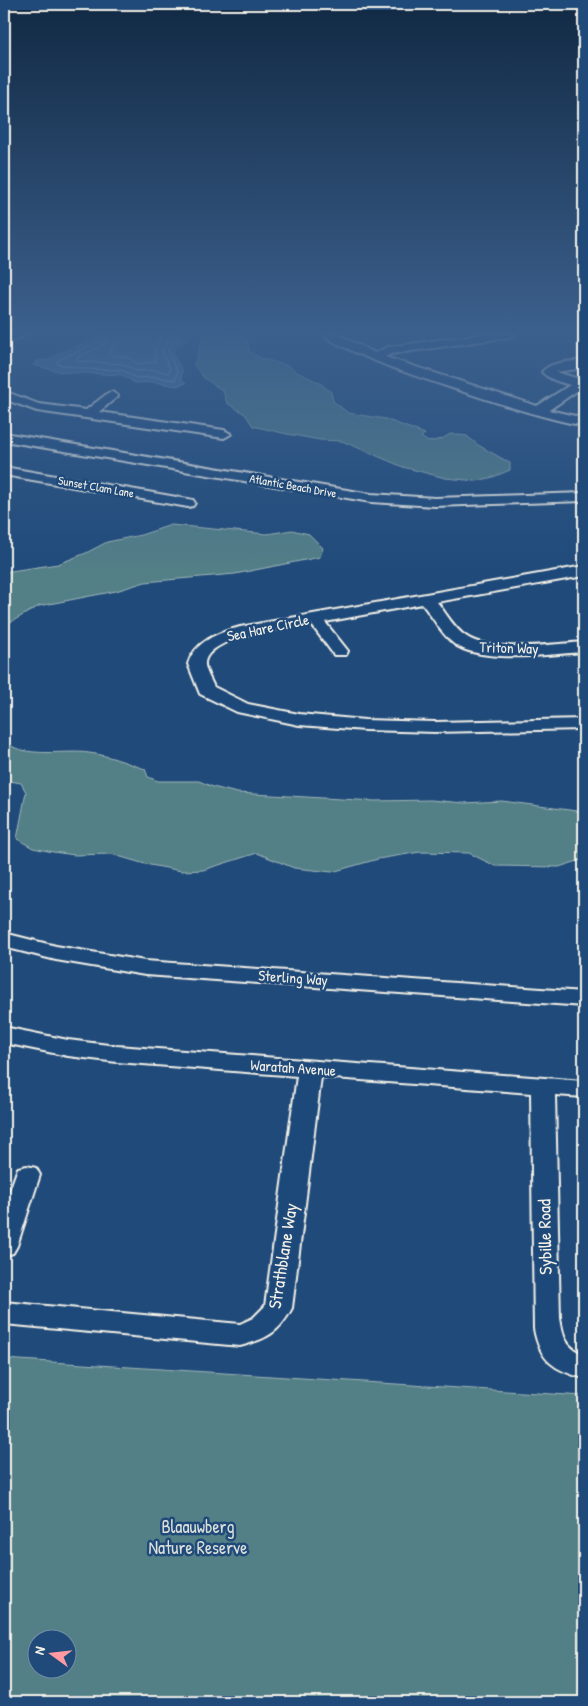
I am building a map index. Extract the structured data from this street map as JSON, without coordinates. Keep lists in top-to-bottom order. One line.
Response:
{"streets":{"street":["Atlantic Beach Drive","Sunset Clam Lane","Sea Hare Circle","Triton Way","Sterling Way","Waratah Avenue","Sybille Road","Strathblane Way"]},"crossings":[["Sea Hare Circle","Triton Way"],["Waratah Avenue","Sybille Road"],["Waratah Avenue","Strathblane Way"]],"parks":["Blaauwberg Nature Reserve"],"north":"left"}
